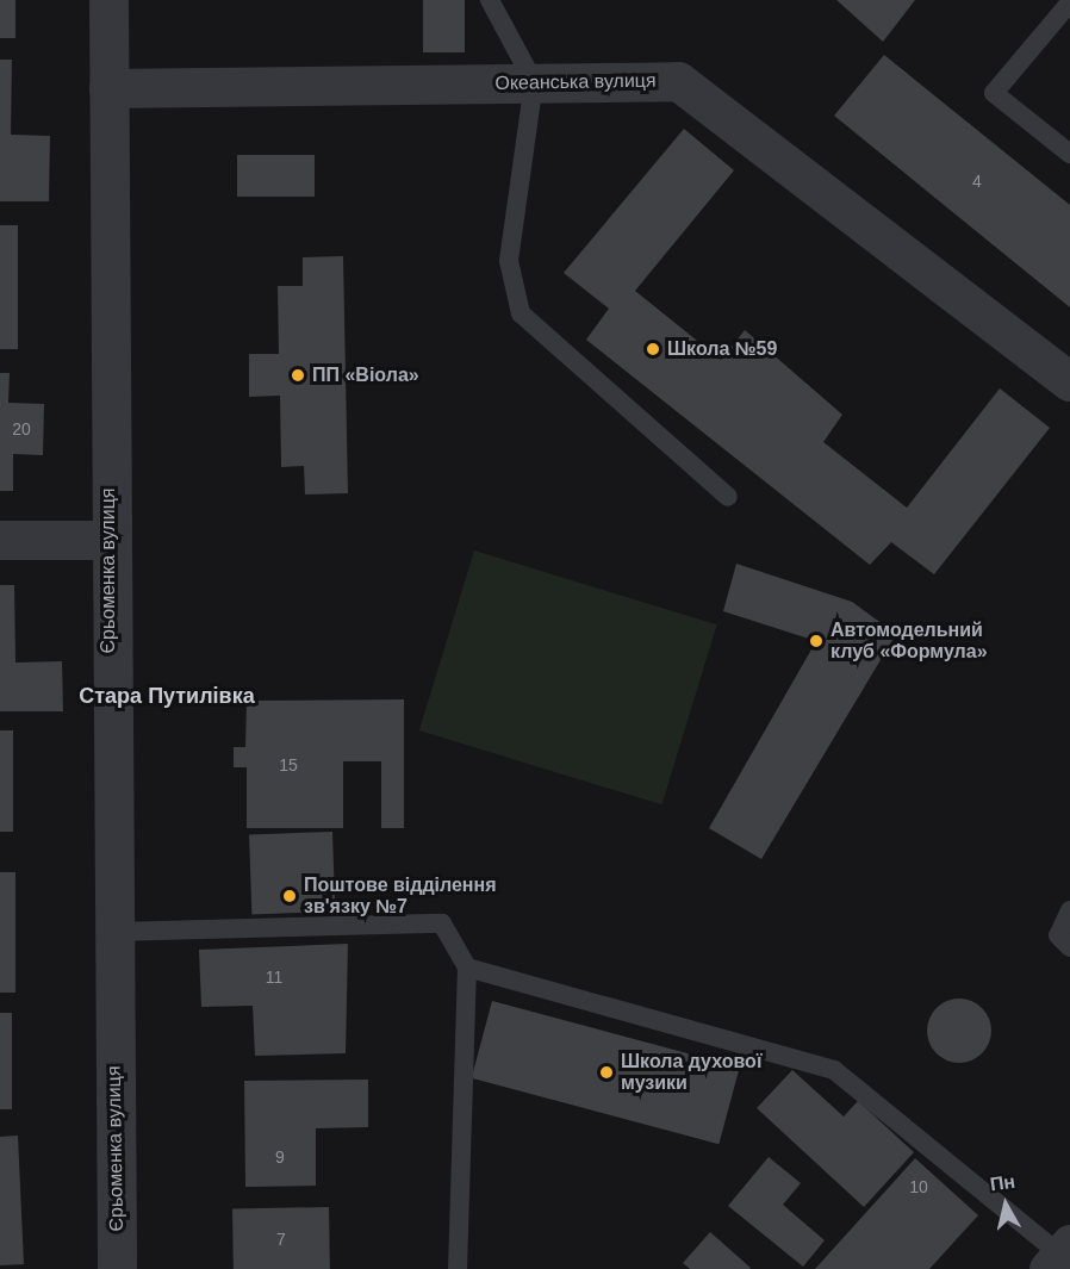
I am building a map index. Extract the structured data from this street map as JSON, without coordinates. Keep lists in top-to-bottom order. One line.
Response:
{"streets":{"street":["Океанська вулиця","Єрьоменка вулиця"]},"crossings":[["Океанська вулиця","Єрьоменка вулиця"]],"districts":["Стара Путилівка"],"places":["Школа №59","ПП «Віола»","Автомодельний клуб «Формула»","Поштове відділення зв'язку №7","Школа духової музики"],"house_numbers":["4","20","15","11","9","10","7"],"north":"top"}
